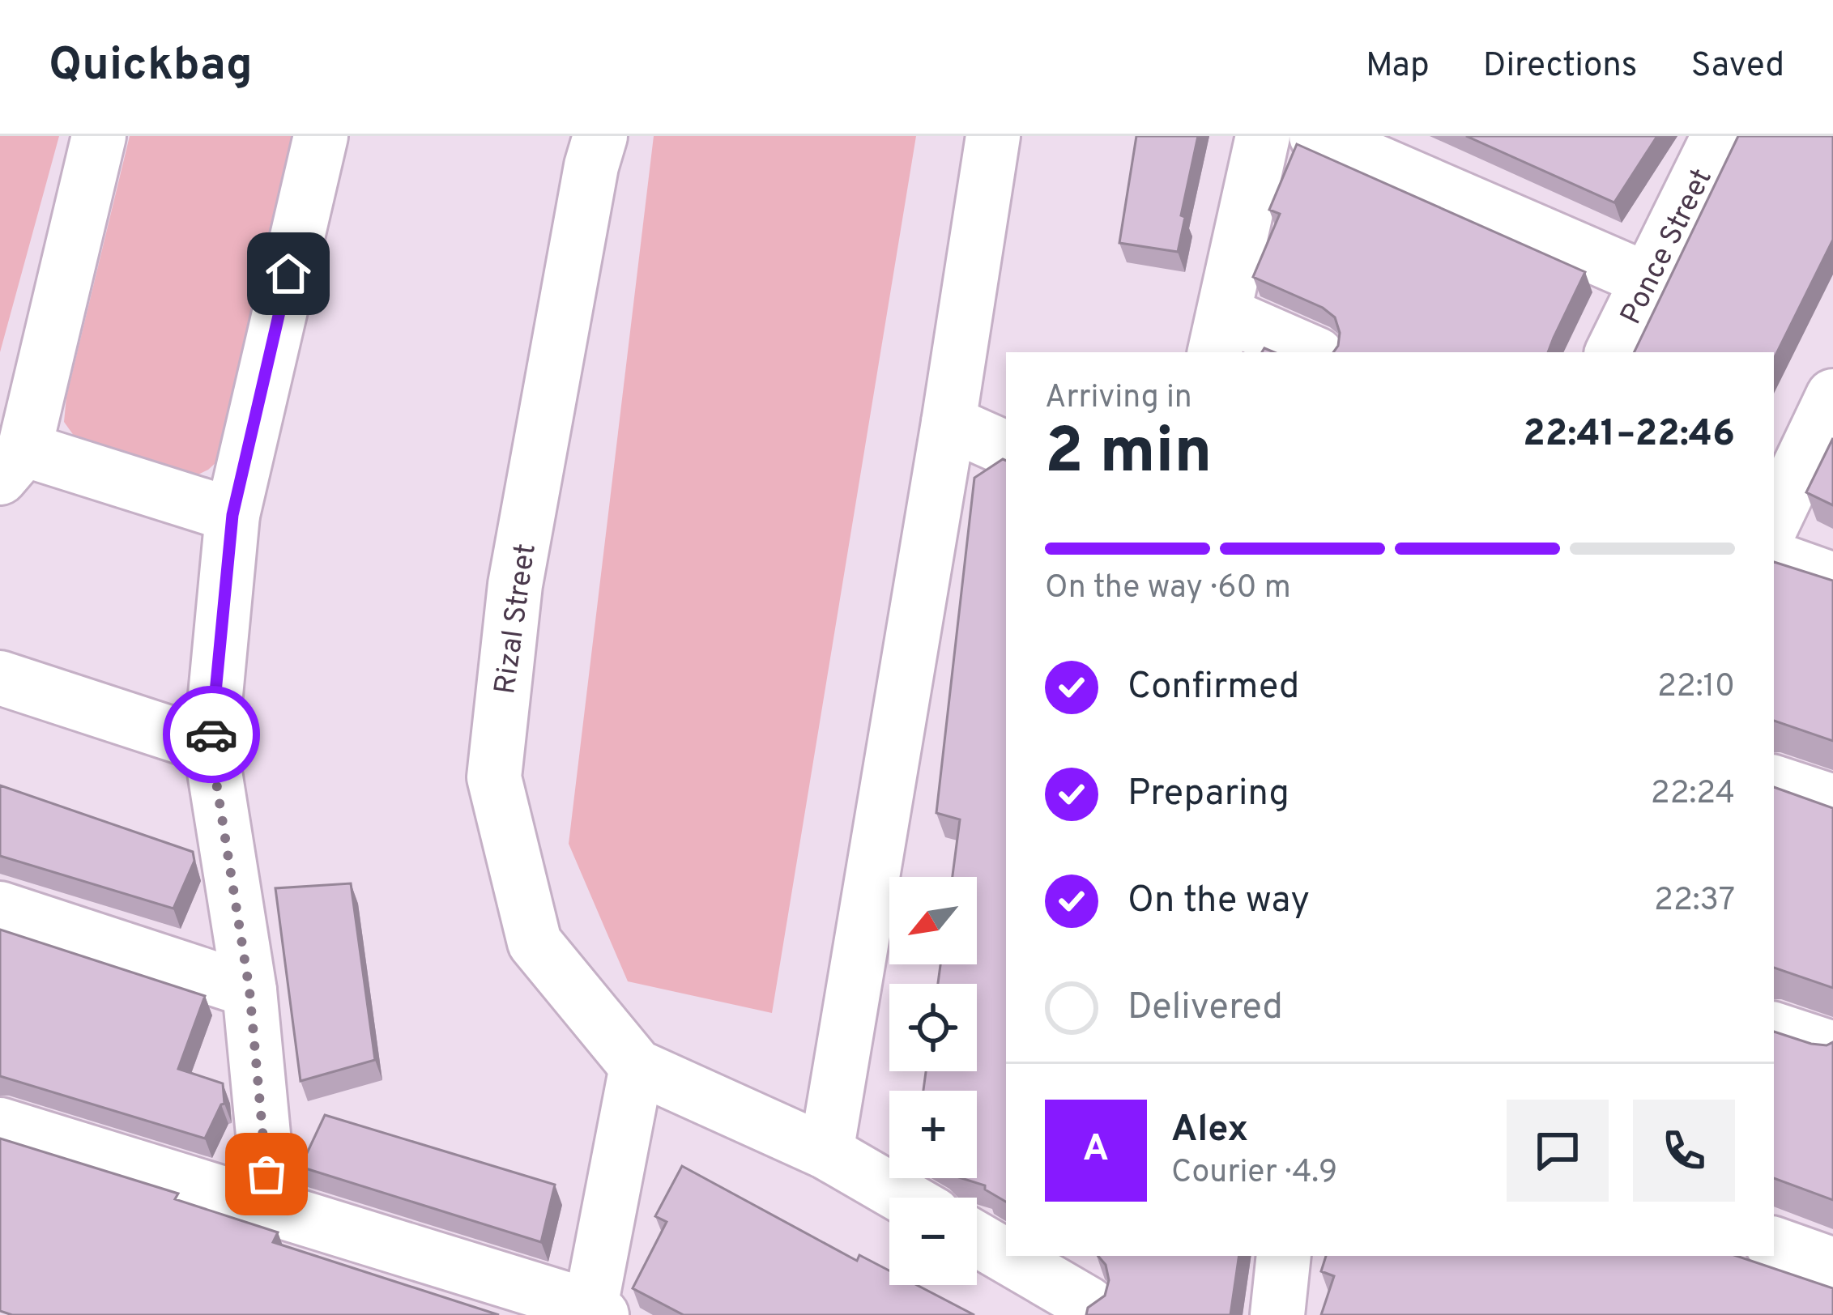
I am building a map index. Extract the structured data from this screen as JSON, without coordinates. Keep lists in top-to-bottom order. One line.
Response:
{"streets":{"street":["Ponce Street","Rizal Street"]},"north":"bottom left","page":{"header":"Quickbag","nav":["Map","Directions","Saved"],"heading":["2 min","Arriving in","22:41–22:46"],"panel":["Alex","Courier · 4.9"],"bar":"On the way · 60 m","list":[["Confirmed","22:10"],["Preparing","22:24"],["On the way","22:37"],"Delivered"],"map_buttons":["+","−"],"round":"A"}}
